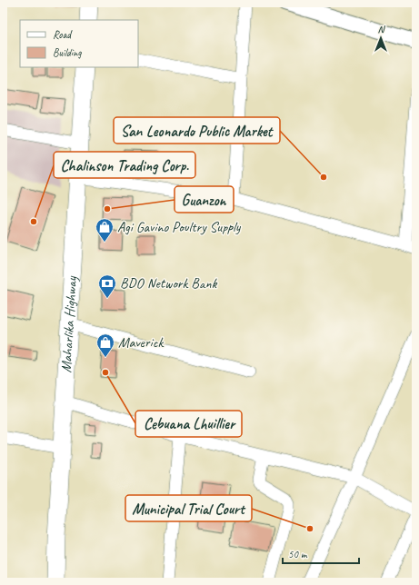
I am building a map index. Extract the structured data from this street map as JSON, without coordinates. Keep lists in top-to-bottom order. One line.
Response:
{"streets":{"highway":["Maharlika Highway"]},"places":{"other":["San Leonardo Public Market","Guanzon","Chalinson Trading Corp.","Cebuana Lhuillier","Municipal Trial Court"],"shop":["Agi Gavino Poultry Supply","Maverick"],"bank":["BDO Network Bank"]},"legend":["Road","Building"],"scale_bar":"50 m","north":"top"}
